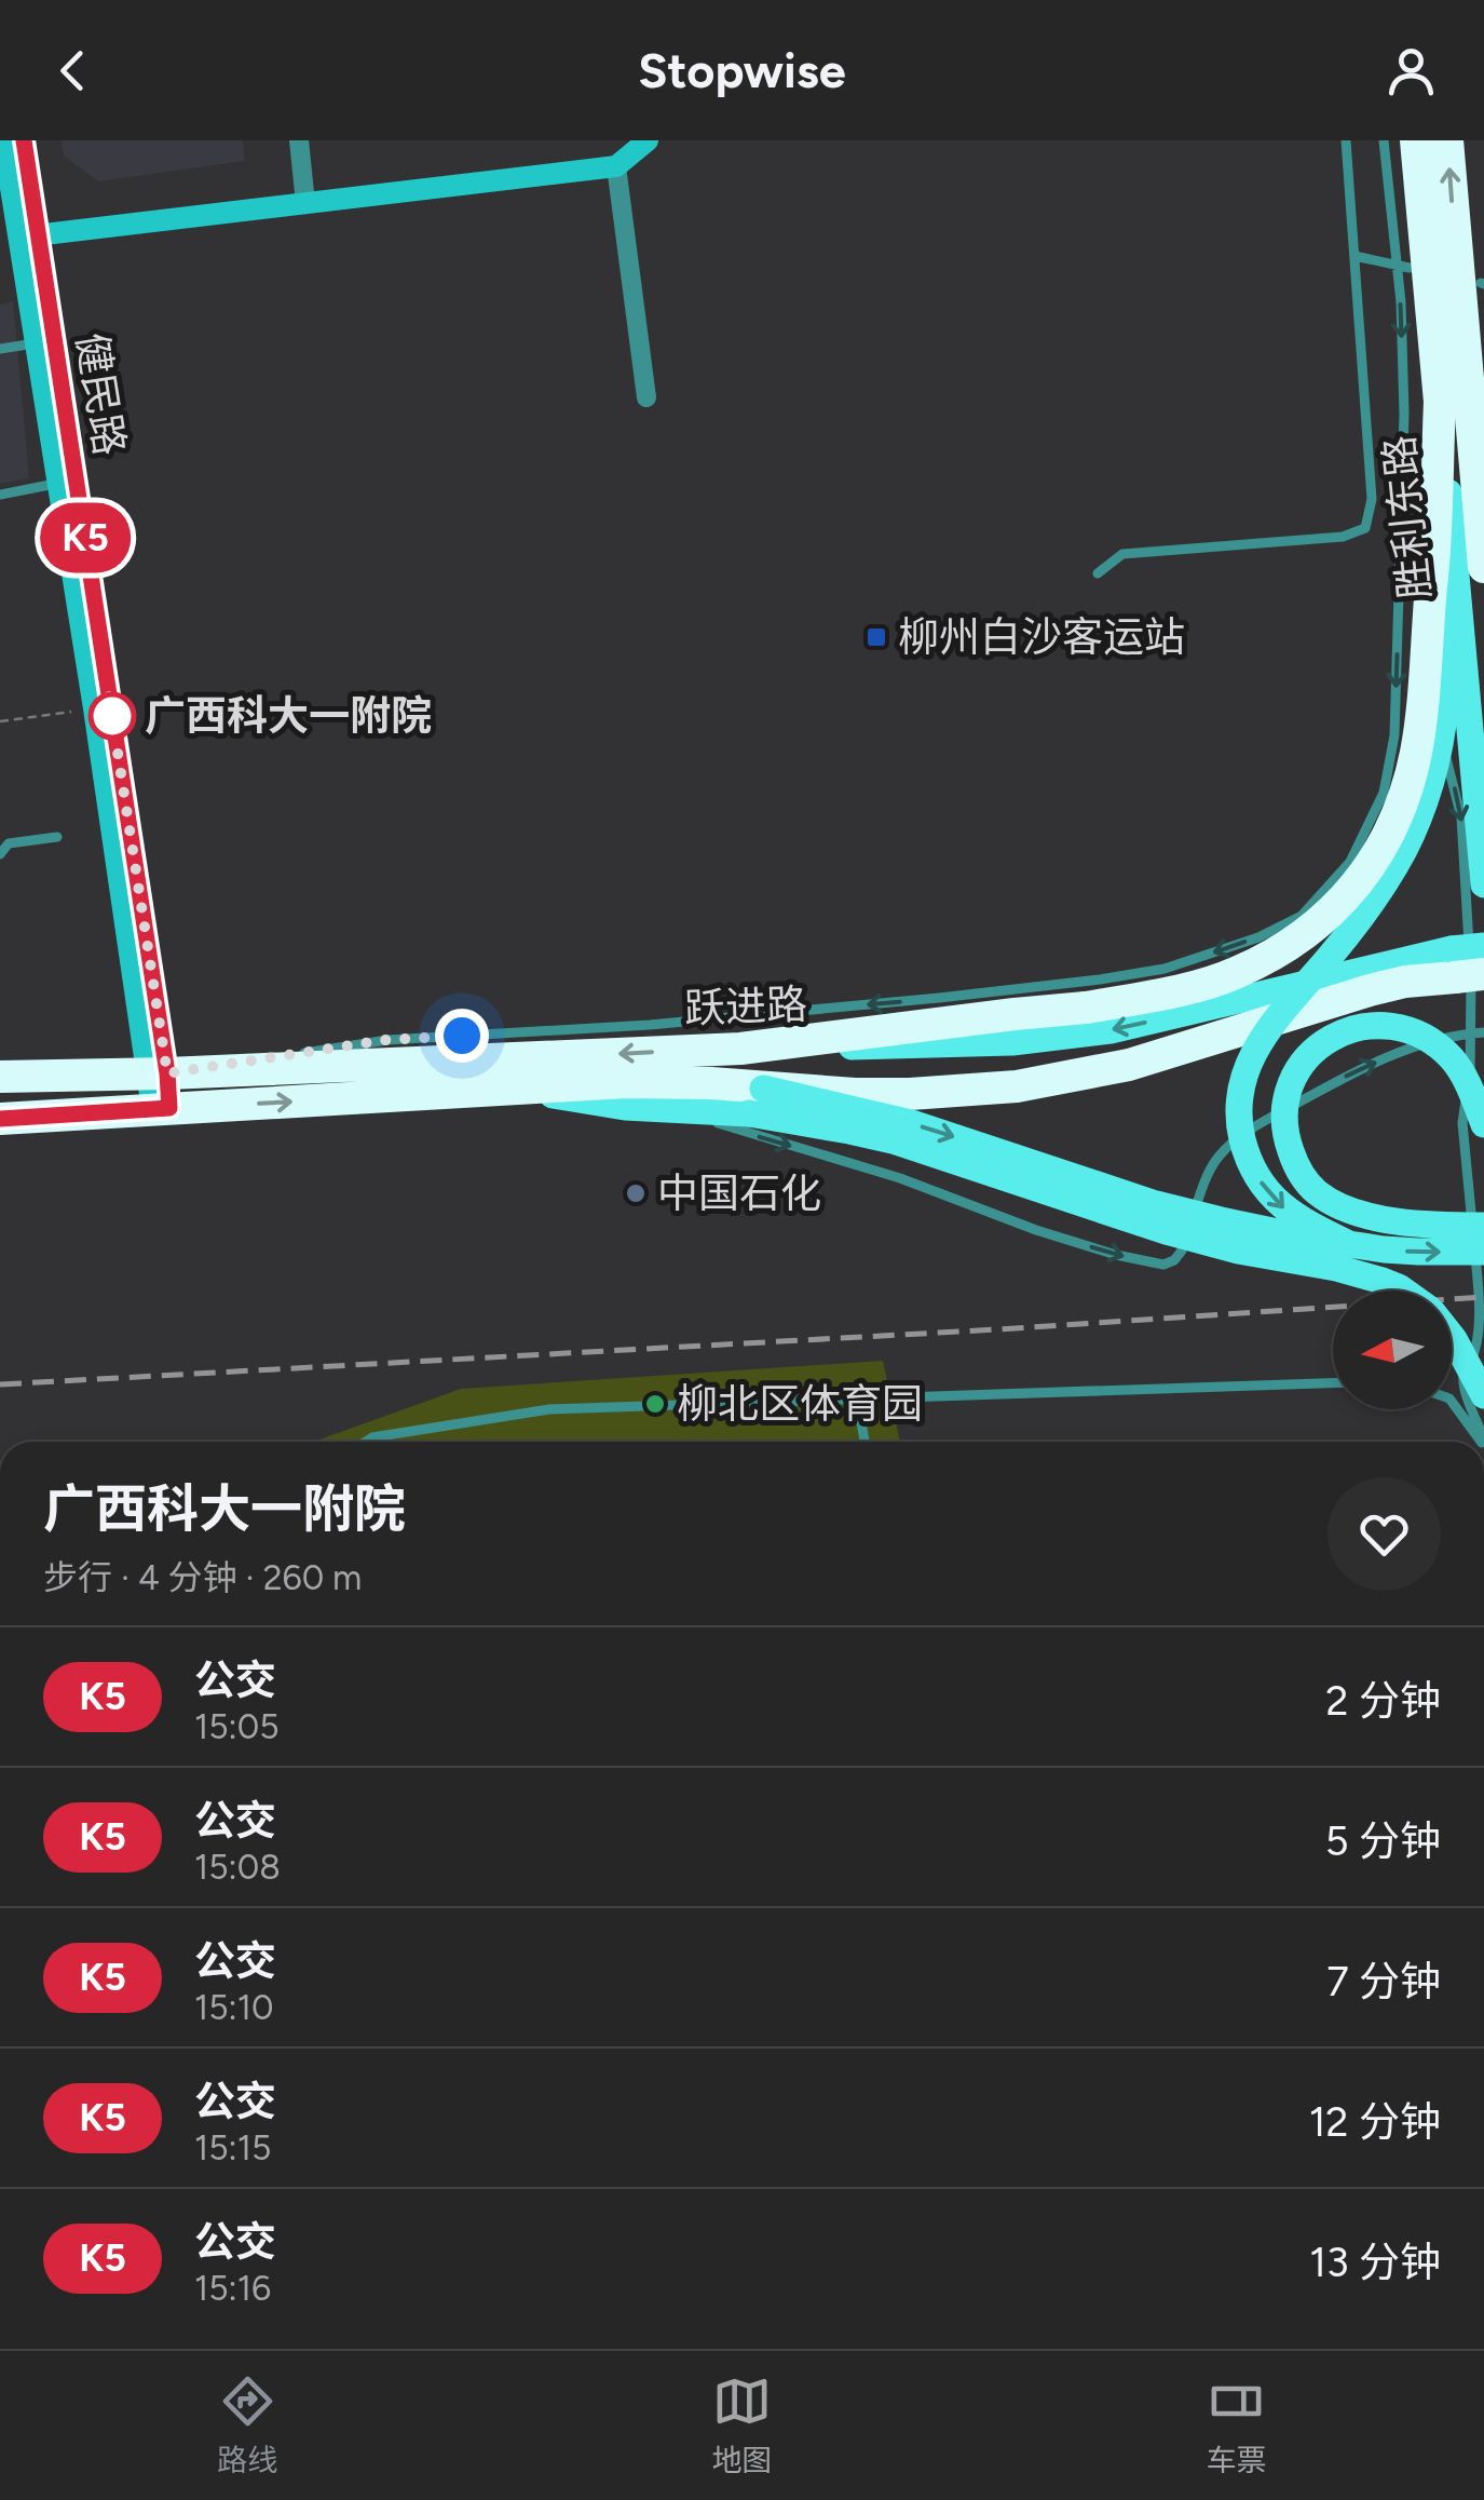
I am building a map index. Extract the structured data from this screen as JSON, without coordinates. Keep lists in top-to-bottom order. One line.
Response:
{"streets":{"highway":["胜利东路","跃进路"],"main road":["健民路"]},"crossings":[["健民路","跃进路"]],"places":{"transit":["柳州白沙客运站"],"other":["广西科大一附院","中国石化","柳北区体育园"]},"lines":["bus line K5"],"north":"left","page":{"header":"Stopwise","on_map":"K5","heading":["广西科大一附院","步行 · 4 分钟 · 260 m"],"list":[{"mark":"K5","name":"公交","note":"15:05","value":"2 分钟"},{"mark":"K5","name":"公交","note":"15:08","value":"5 分钟"},{"mark":"K5","name":"公交","note":"15:10","value":"7 分钟"},{"mark":"K5","name":"公交","note":"15:15","value":"12 分钟"},{"mark":"K5","name":"公交","note":"15:16","value":"13 分钟"}],"tabs":["路线","地图","车票"]}}
